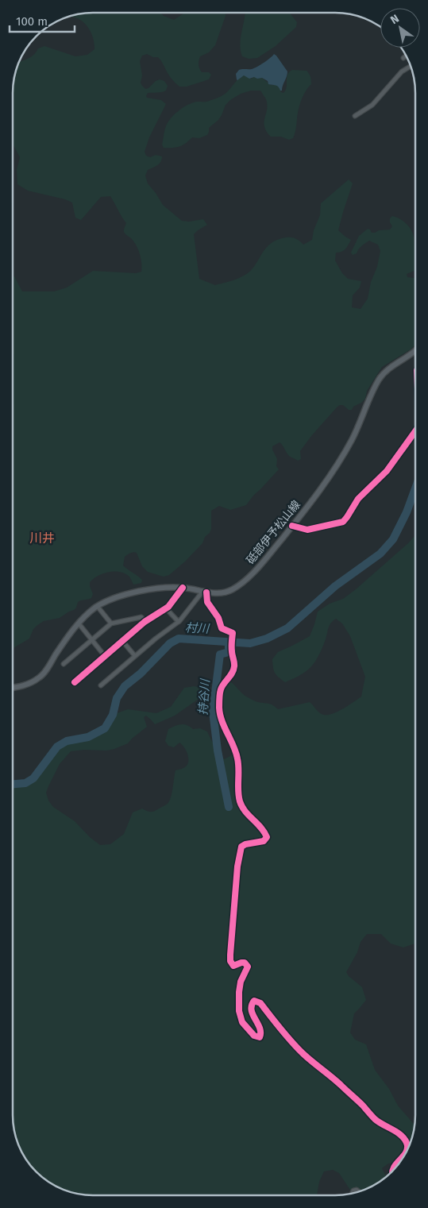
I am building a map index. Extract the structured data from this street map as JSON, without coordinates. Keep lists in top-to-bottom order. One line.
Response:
{"streets":{"main road":["砥部伊予松山線"]},"districts":["川井"],"water":["村川","持谷川"],"scale_bar":"100 m","north":"top left"}
